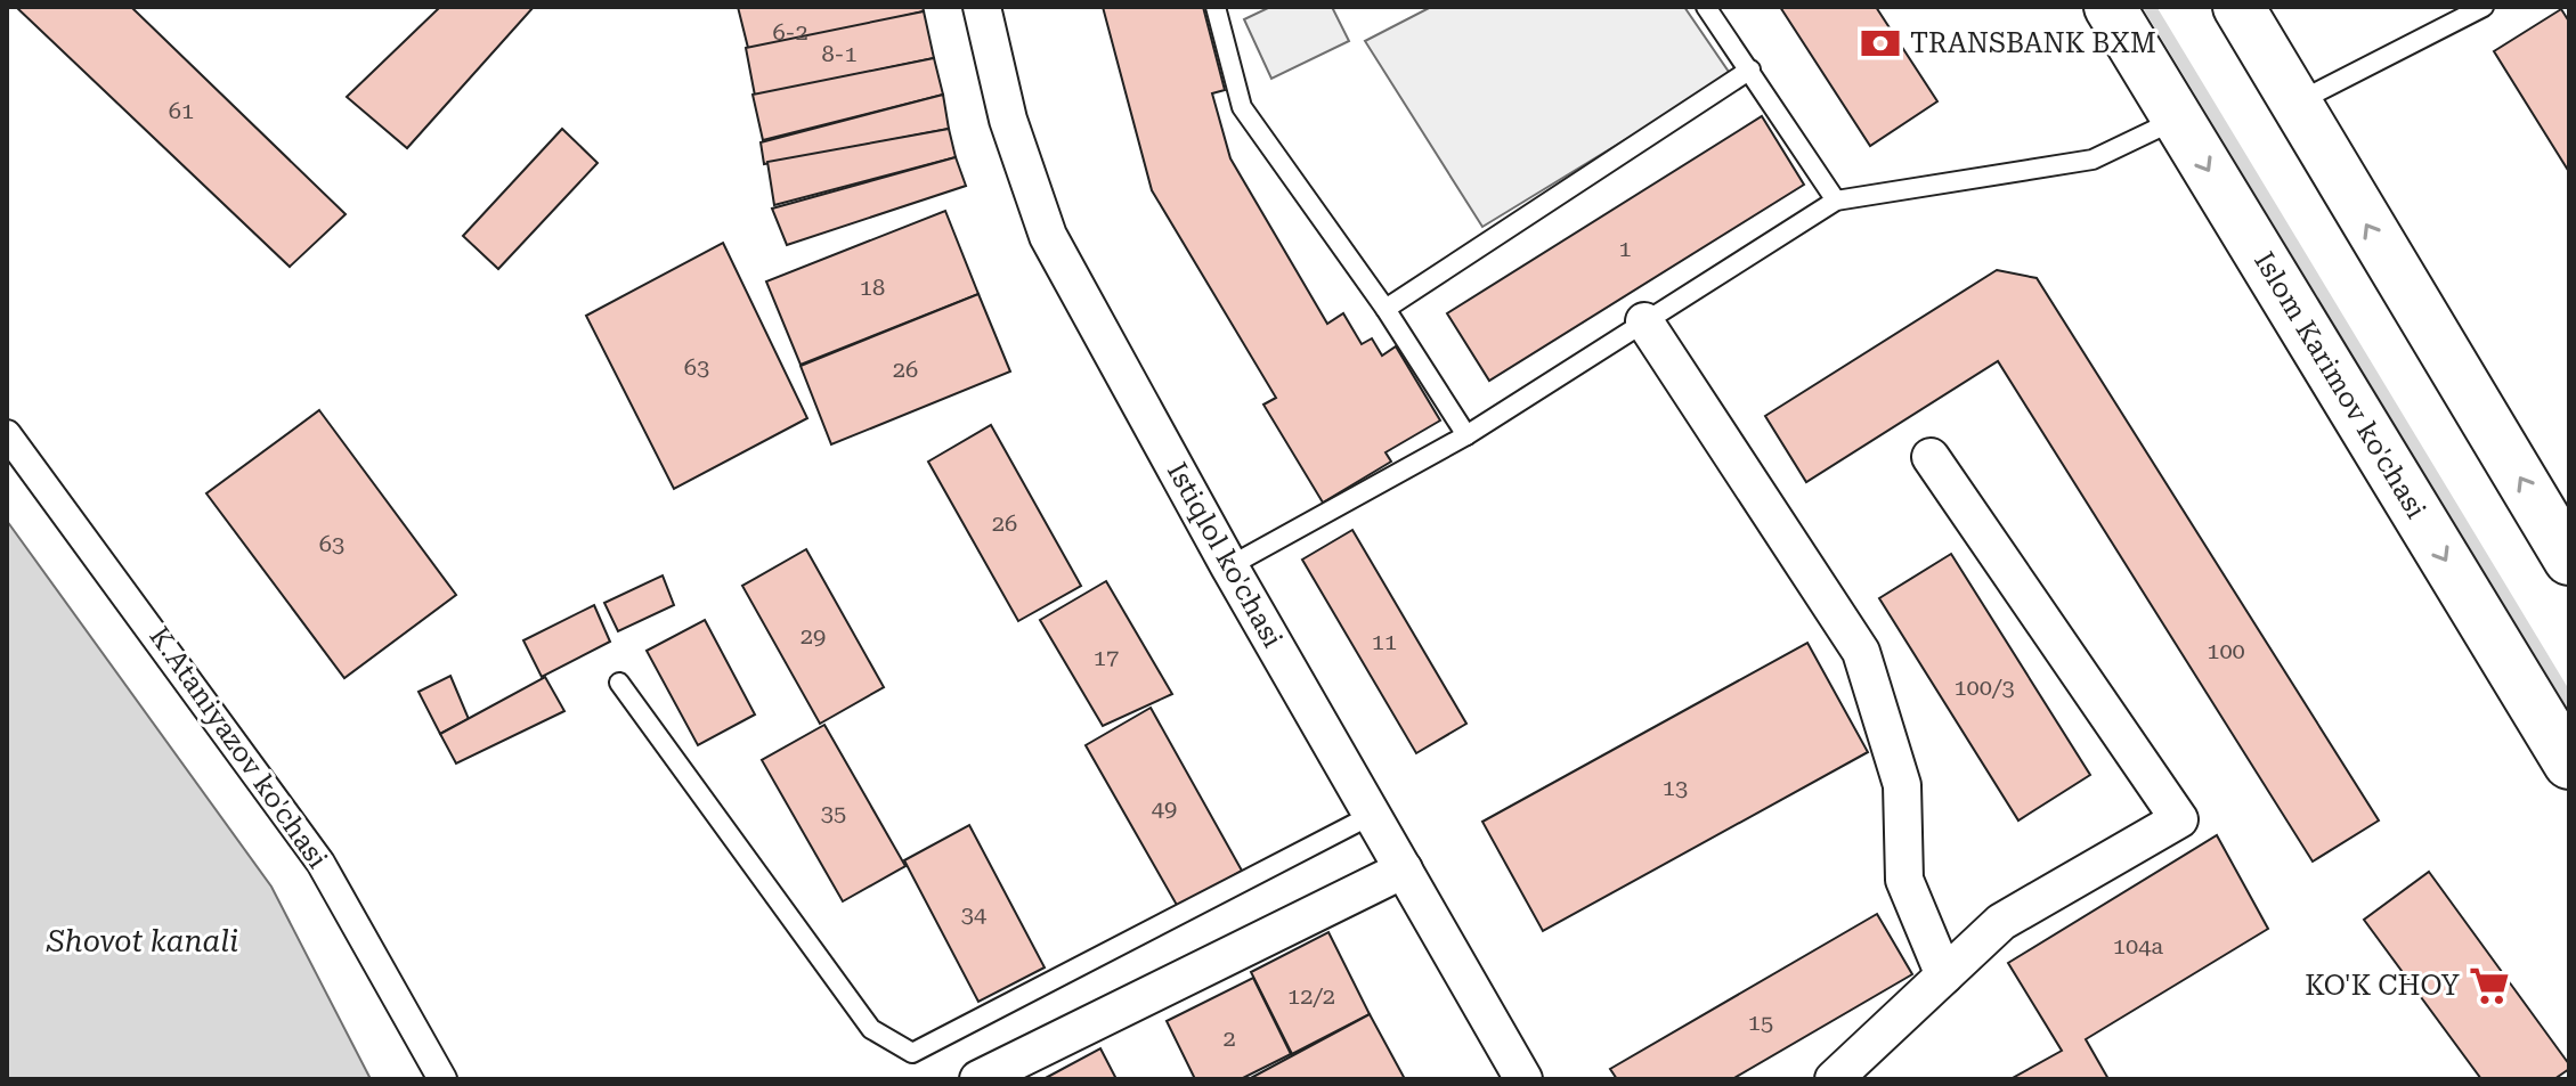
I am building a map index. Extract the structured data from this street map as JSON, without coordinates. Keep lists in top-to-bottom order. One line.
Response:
{"streets":{"main road":["Islom Karimov ko'chasi"],"street":["Istiqlol ko'chasi","K.Ataniyazov ko'chasi"]},"water":["Shovot kanali"],"places":{"bank":["TRANSBANK BXM"],"supermarket":["KO'K CHOY"]},"house_numbers":["6-2","8-1","61","1","18","63","26","26","63","29","11","100","17","100/3","13","49","35","34","104a","12/2","15","2"]}
